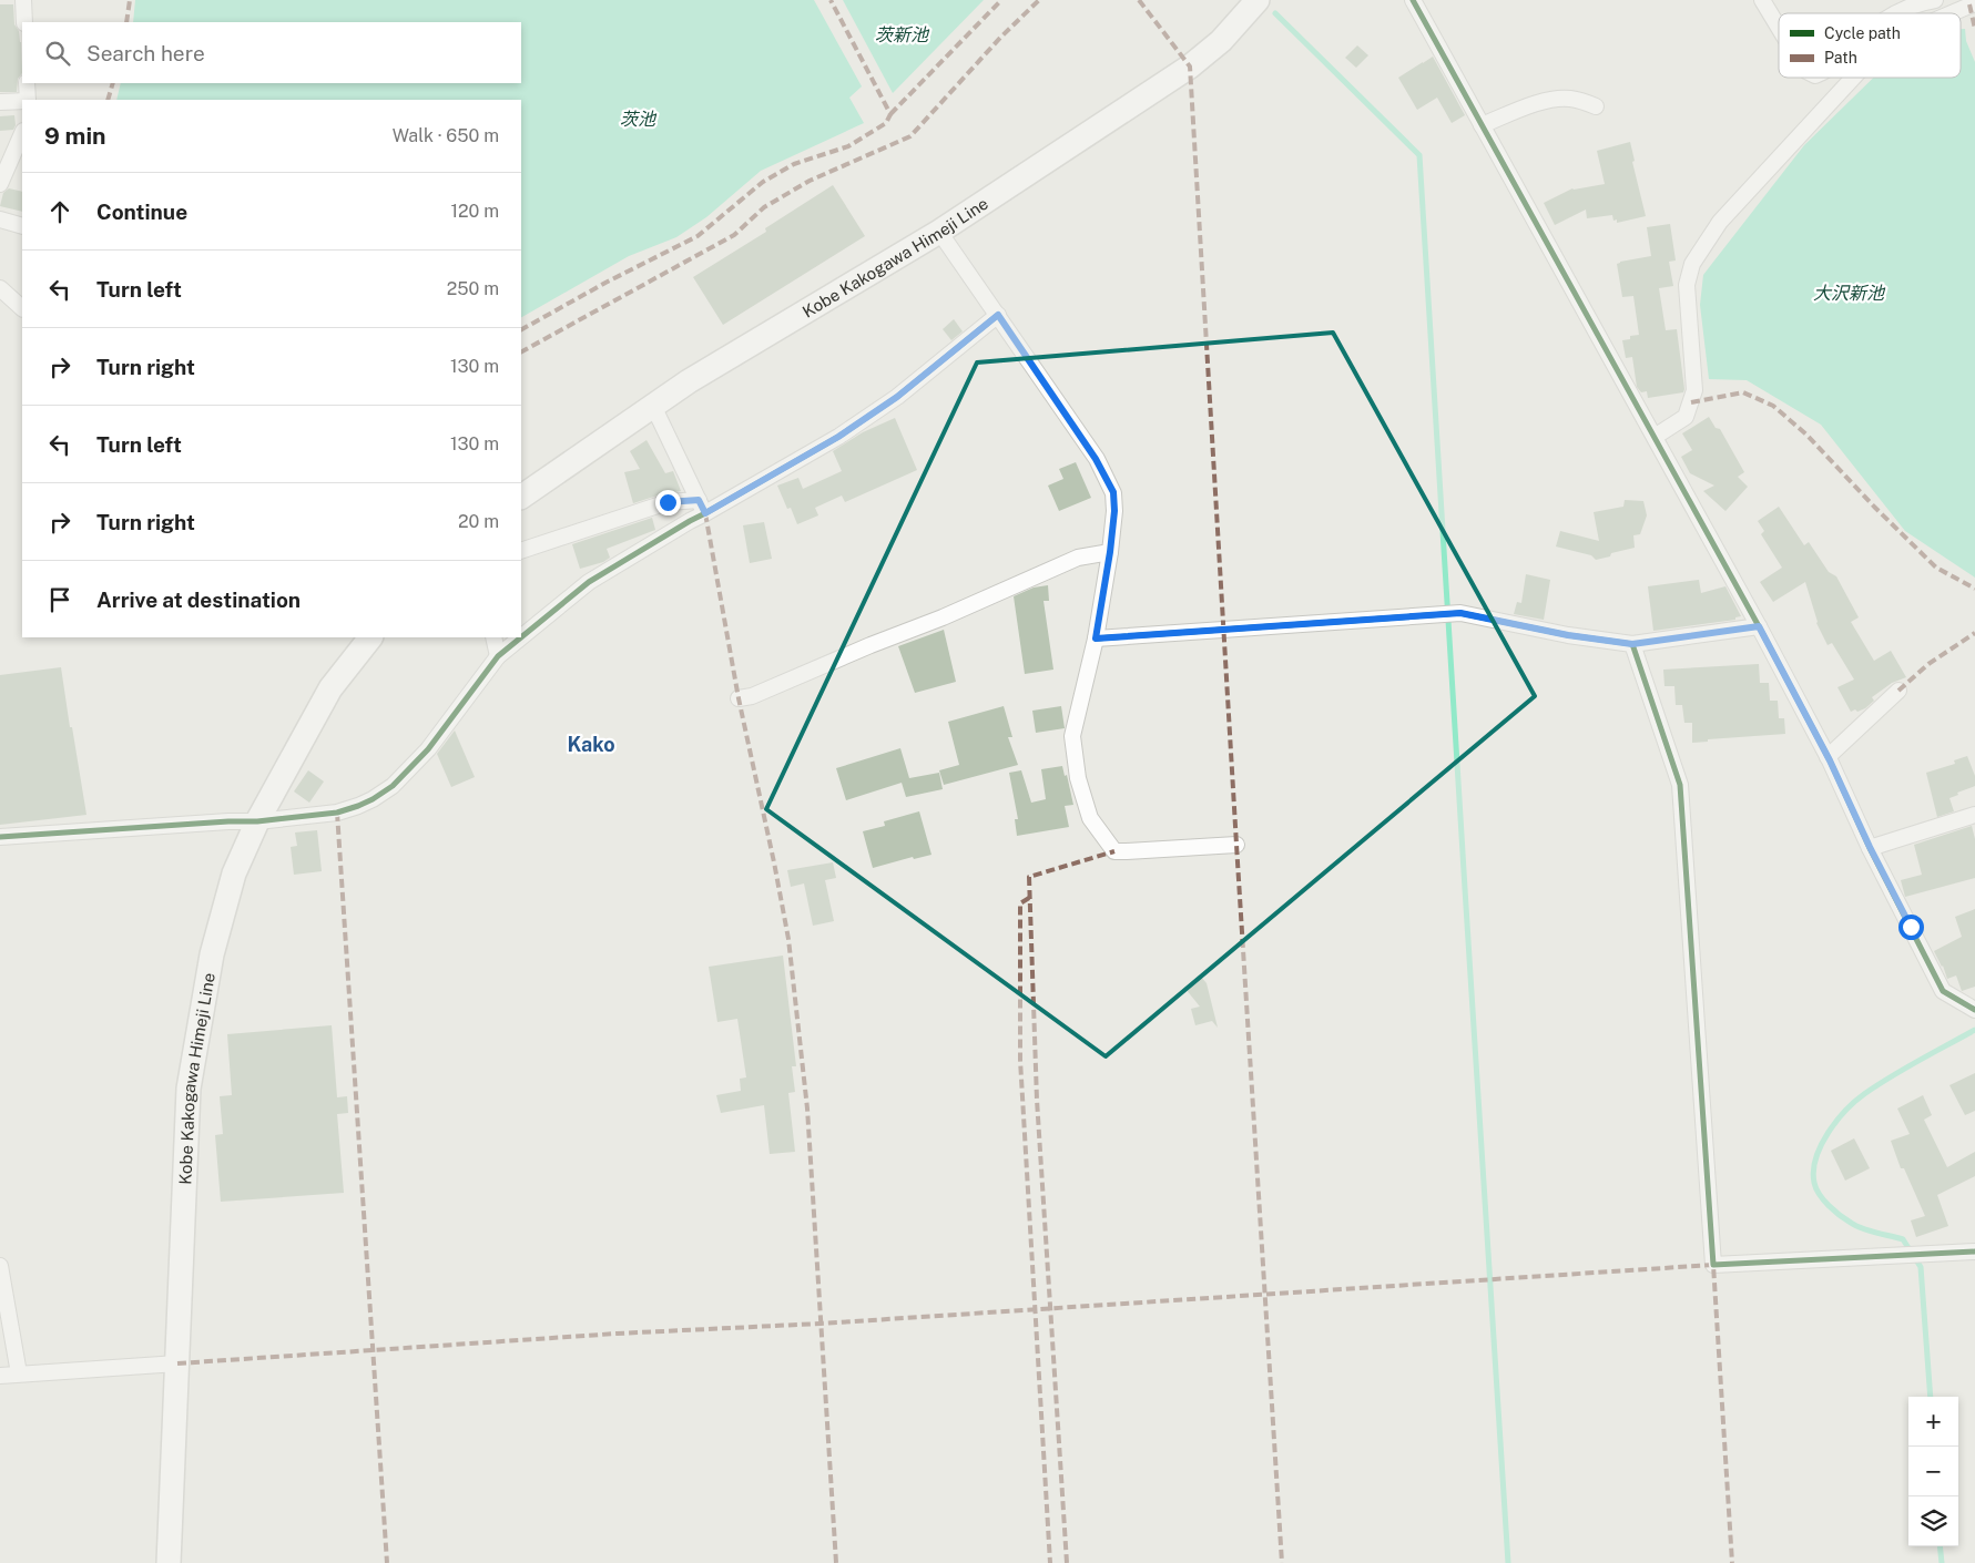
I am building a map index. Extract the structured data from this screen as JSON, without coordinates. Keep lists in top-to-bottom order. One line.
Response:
{"streets":{"main road":["Kobe Kakogawa Himeji Line"]},"districts":["Kako"],"water":["茨新池","茨池","大沢新池"],"legend":["Cycle path","Path"],"page":{"search":"Search here","heading":["9 min","Walk · 650 m"],"list":[["Continue","120 m"],["Turn left","250 m"],["Turn right","130 m"],["Turn left","130 m"],["Turn right","20 m"],"Arrive at destination"],"map_buttons":["+","−"]}}
